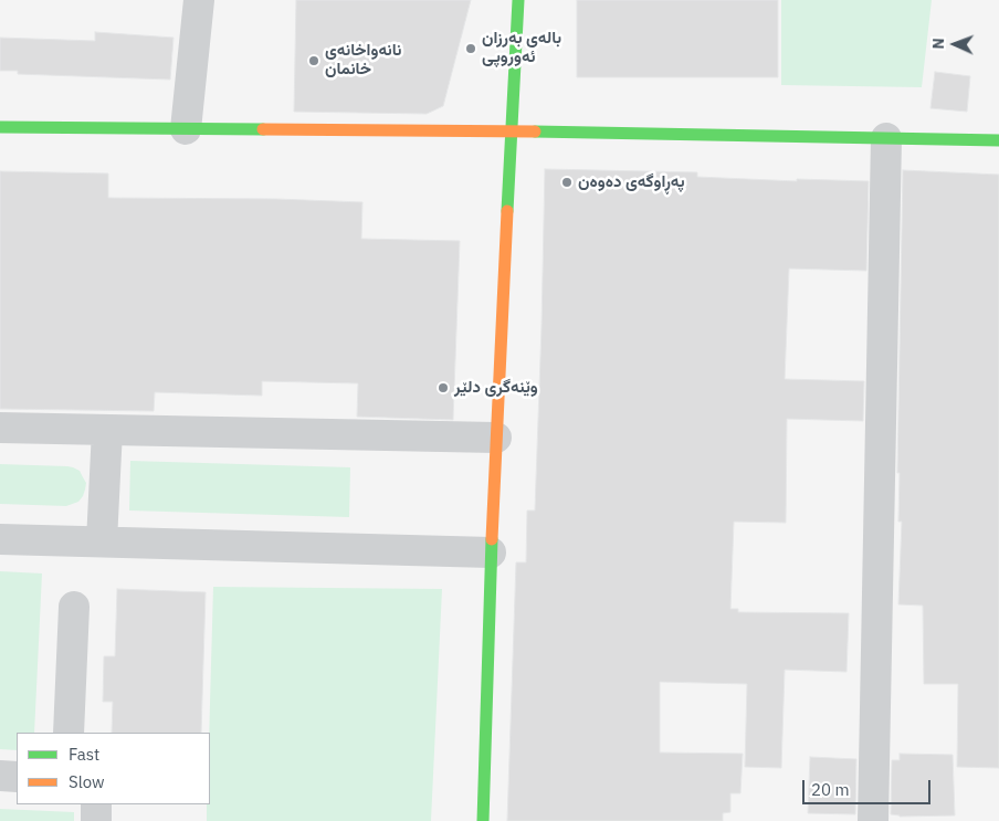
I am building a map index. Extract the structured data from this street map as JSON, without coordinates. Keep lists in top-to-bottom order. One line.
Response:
{"places":["بالەی بەرزان ئەوروپی","نانەواخانەی خانمان","پەڕاوگەی دەوەن","وێنەگری دلێر"],"legend":["Fast","Slow"],"scale_bar":"20 m","north":"left"}
